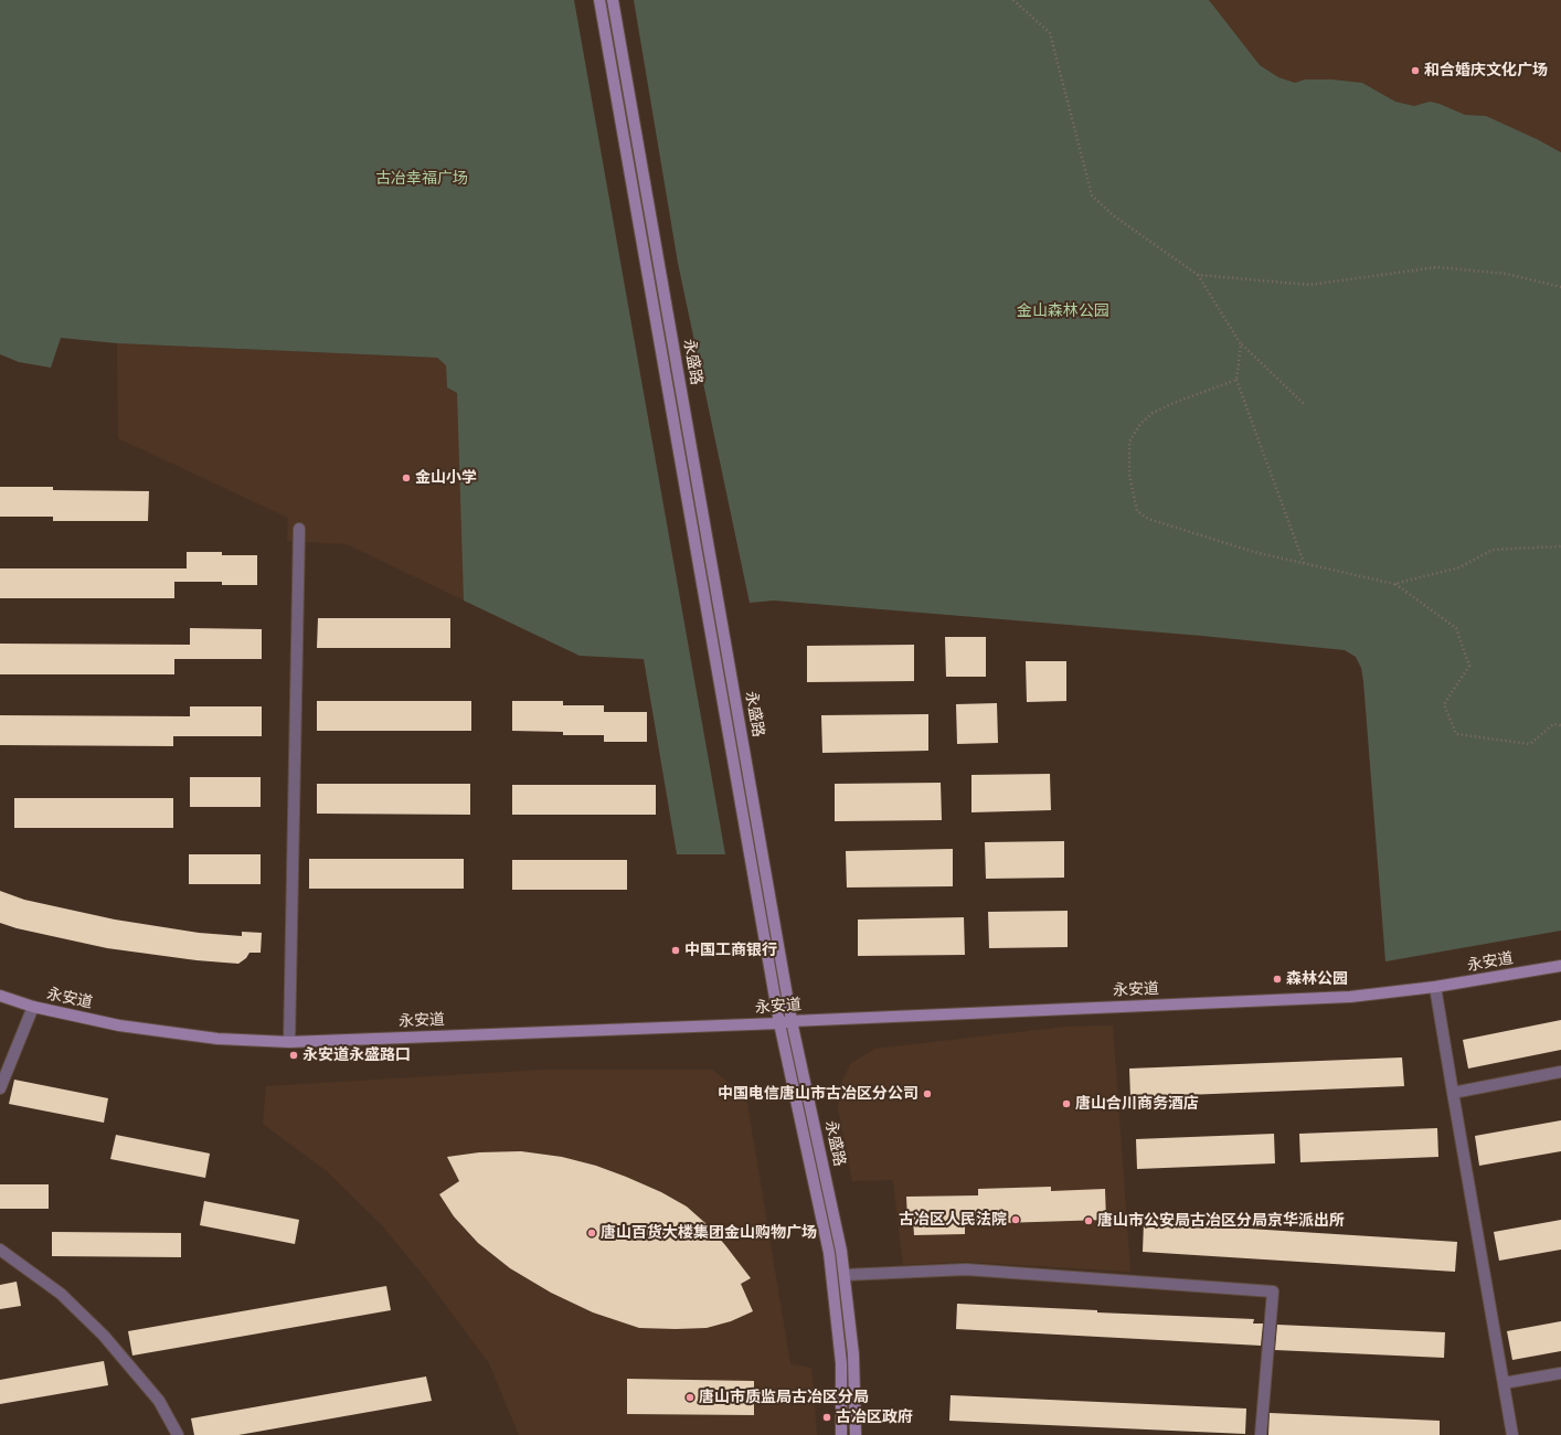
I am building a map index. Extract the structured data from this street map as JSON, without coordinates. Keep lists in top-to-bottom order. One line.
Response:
{"streets":{"main road":["永盛路","永安道"]},"crossings":[["永盛路","永安道"]],"parks":["古冶幸福广场","金山森林公园"],"places":["和合婚庆文化广场","金山小学","中国工商银行","森林公园","永安道永盛路口","中国电信唐山市古冶区分公司","唐山合川商务酒店","古冶区人民法院","唐山市公安局古冶区分局京华派出所","唐山百货大楼集团金山购物广场","唐山市质监局古冶区分局","古冶区政府"]}
